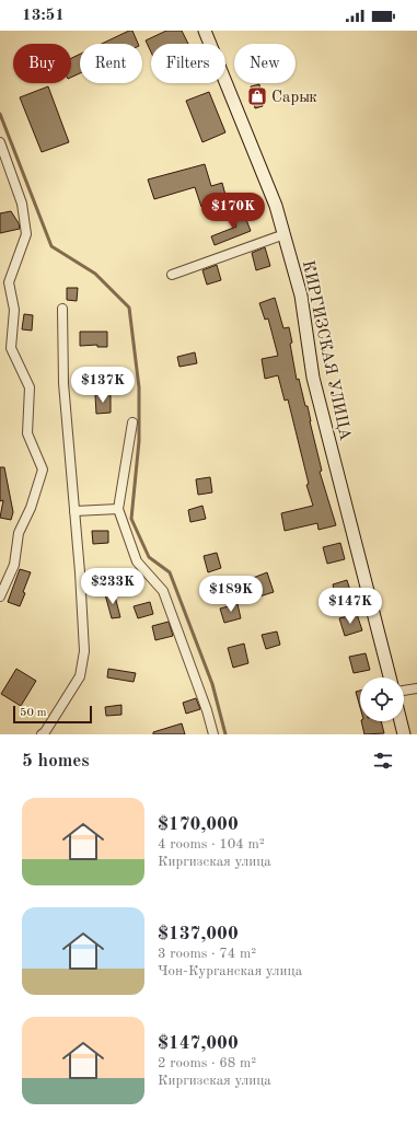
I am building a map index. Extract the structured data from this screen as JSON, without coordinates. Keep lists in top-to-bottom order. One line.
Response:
{"streets":{"main road":["КИРГИЗСКАЯ УЛИЦА"]},"places":{"shop":["Сарык"]},"scale_bar":"50 m","page":{"status":"13:51","chip":["Buy","Rent","Filters","New"],"price":["$170K","$137K","$233K","$189K","$147K"],"scale":"50 m","heading":"5 homes","list":[{"name":"$170,000","note":"4 rooms · 104 m² · Киргизская улица"},{"name":"$137,000","note":"3 rooms · 74 m² · Чон-Курганская улица"},{"name":"$147,000","note":"2 rooms · 68 m² · Киргизская улица"}]}}
